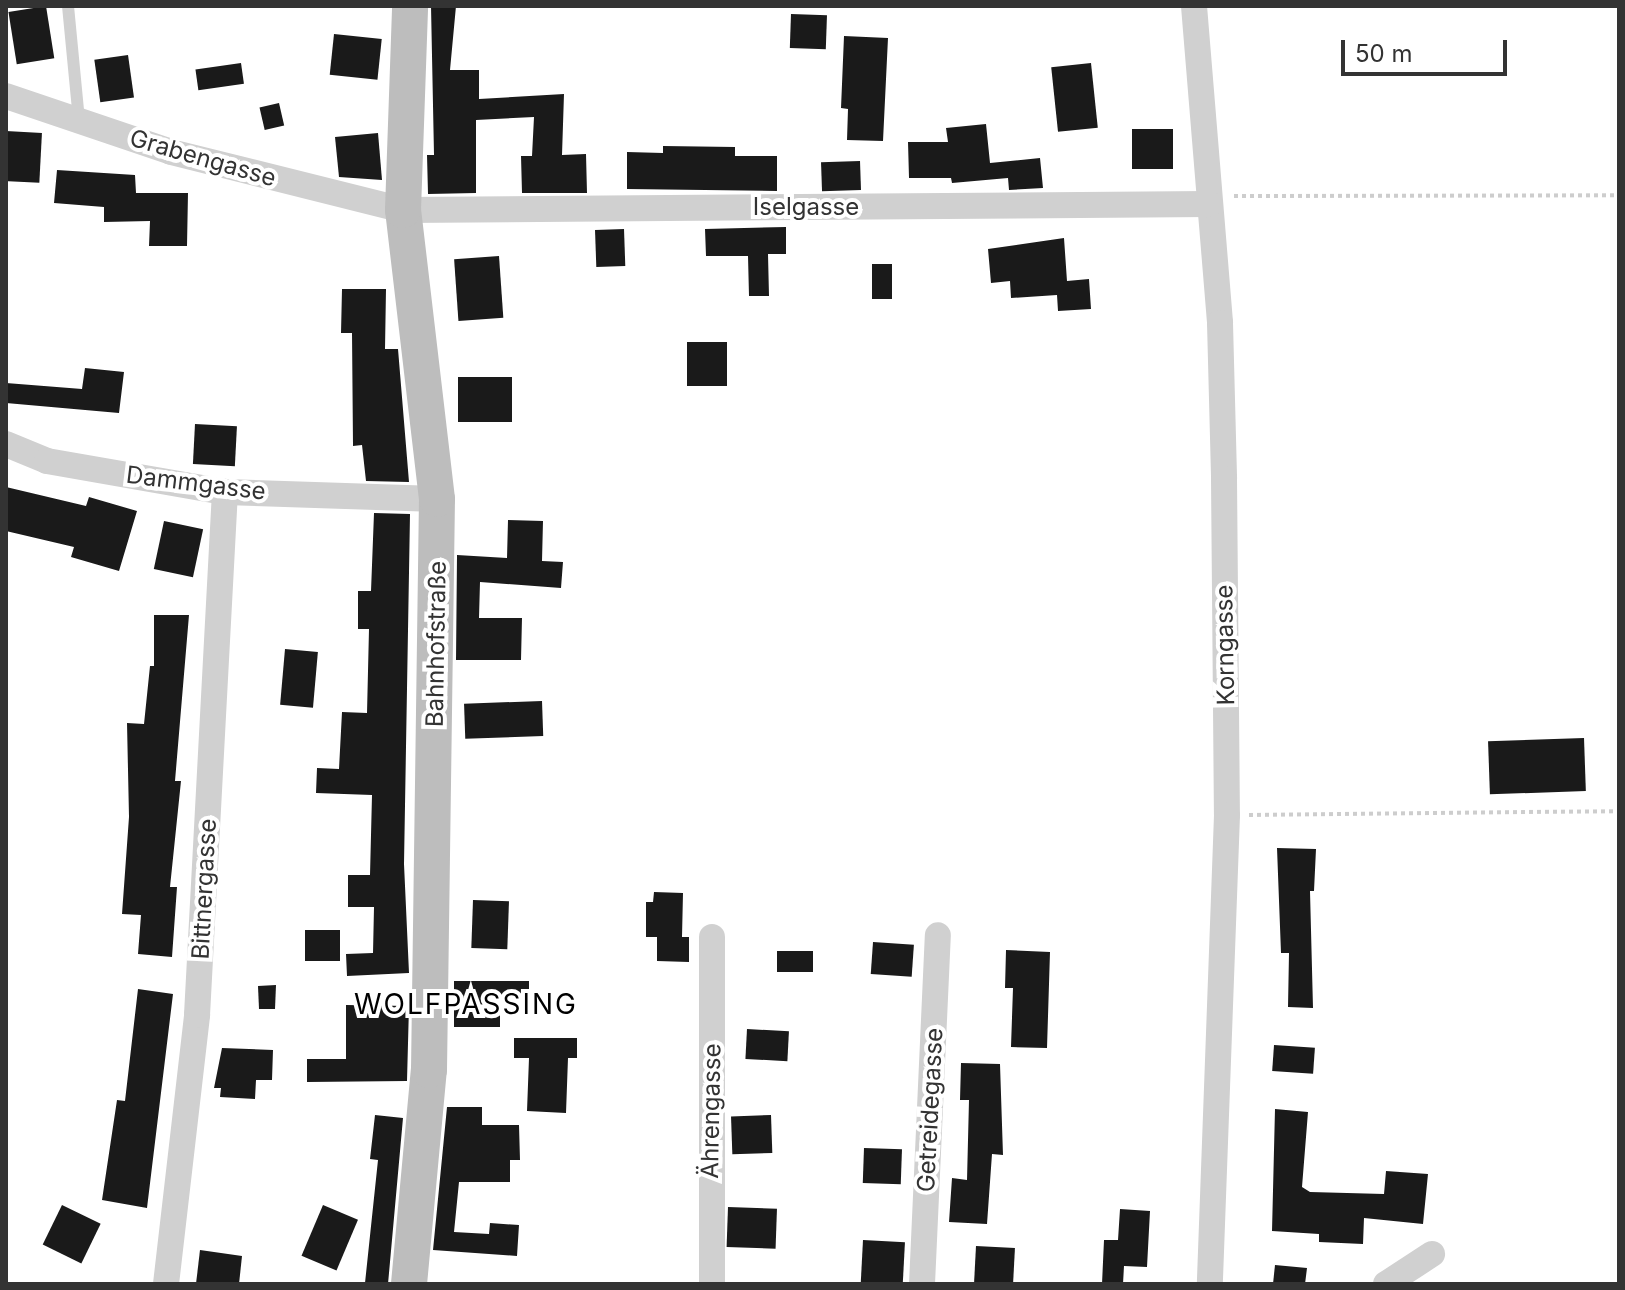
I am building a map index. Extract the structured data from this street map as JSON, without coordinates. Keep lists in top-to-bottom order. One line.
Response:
{"streets":{"street":["Grabengasse","Iselgasse","Dammgasse","Bahnhofstraße","Korngasse","Bittnergasse","Getreidegasse","Ährengasse"]},"crossings":[["Grabengasse","Iselgasse"],["Grabengasse","Bahnhofstraße"],["Iselgasse","Bahnhofstraße"],["Iselgasse","Korngasse"],["Dammgasse","Bahnhofstraße"],["Dammgasse","Bittnergasse"]],"districts":["WOLFPASSING"],"scale_bar":"50 m"}
